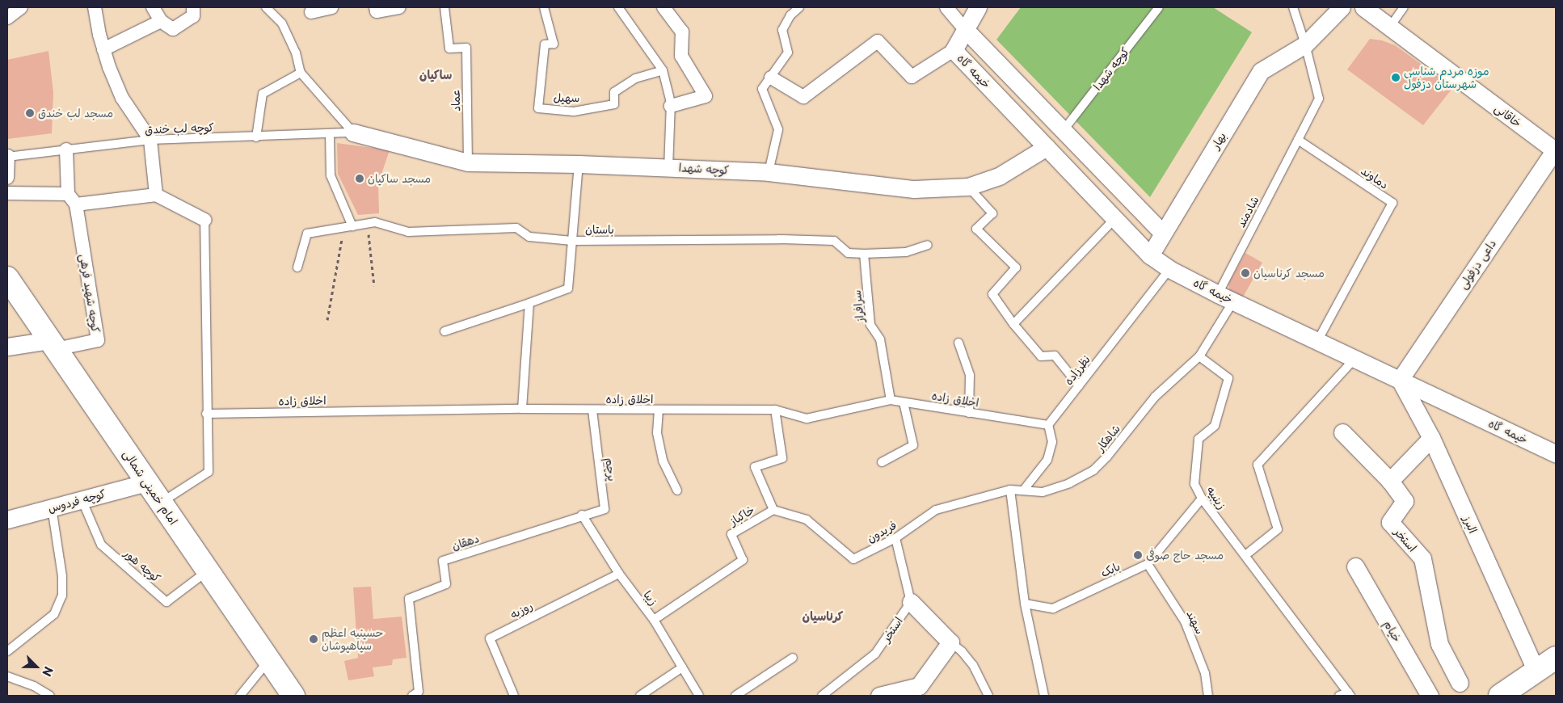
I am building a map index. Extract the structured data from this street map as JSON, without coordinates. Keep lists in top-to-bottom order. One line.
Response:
{"streets":{"main road":["امام خمینی شمالی"],"street":["کوچه شهدا","خیمه گاه","خاقانی","بهار","داعی دزفولی","کوچه شهید فرهی","کوچه فردوس","البرز","استخر","خیام"],"lane":["سهیل","عماد","کوچه لب خندق","دماوند","شادمند","باستان","سرافراز","نظرزاده","اخلاق زاده","شاهکار","پرچم","زینبیه","خاکباز","فریدون","دهقان","کوچه هور","بابک","زیبا","روزبه","سهند"]},"crossings":[["کوچه شهدا","خیمه گاه"],["کوچه شهدا","عماد"],["کوچه شهدا","کوچه لب خندق"],["خیمه گاه","بهار"],["خیمه گاه","دماوند"],["خیمه گاه","شادمند"],["خیمه گاه","داعی دزفولی"],["خیمه گاه","نظرزاده"],["خیمه گاه","البرز"],["خاقانی","داعی دزفولی"],["دماوند","شادمند"],["باستان","سرافراز"],["داعی دزفولی","البرز"],["کوچه شهید فرهی","امام خمینی شمالی"],["سرافراز","اخلاق زاده"],["نظرزاده","اخلاق زاده"],["اخلاق زاده","پرچم"],["شاهکار","زینبیه"],["شاهکار","فریدون"],["پرچم","دهقان"],["پرچم","زیبا"],["امام خمینی شمالی","کوچه فردوس"],["امام خمینی شمالی","کوچه هور"],["زینبیه","بابک"],["کوچه فردوس","کوچه هور"],["خاکباز","فریدون"],["خاکباز","زیبا"],["دهقان","زیبا"],["بابک","سهند"],["زیبا","روزبه"]],"districts":["ساکیان","کرناسیان"],"places":["موزه مردم شناسی شهرستان دزفول","مسجد لب خندق","مسجد ساکیان","مسجد کرناسیان","مسجد حاج صوفی","حسینیه اعظم سیاهپوشان"],"north":"bottom right"}
